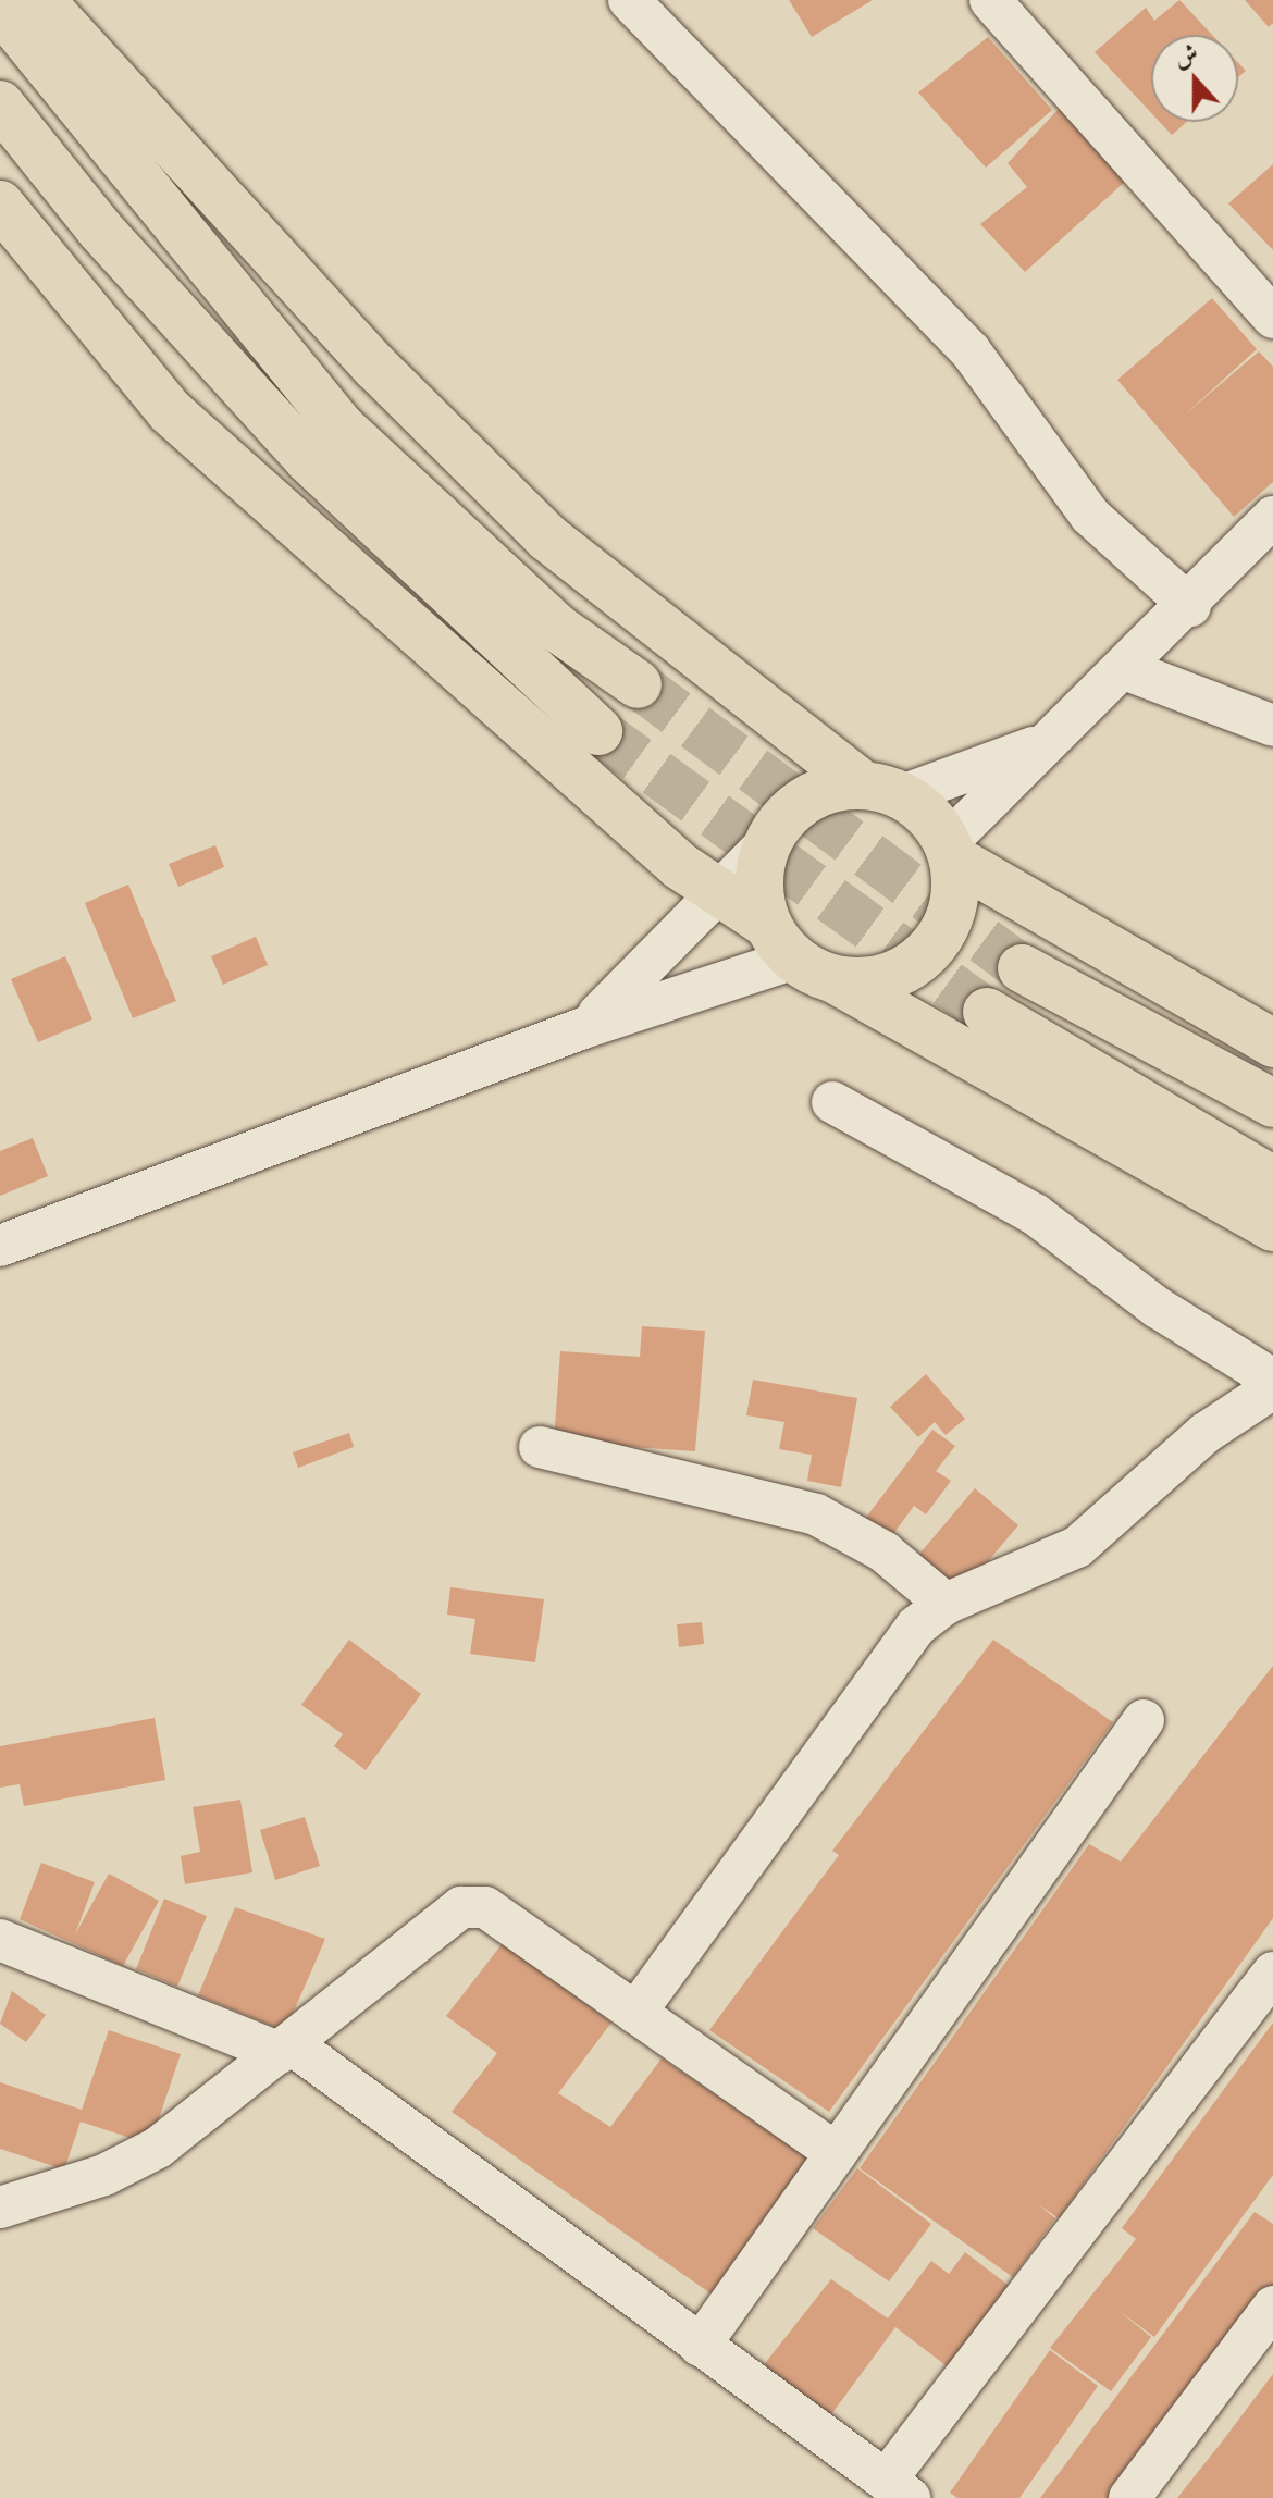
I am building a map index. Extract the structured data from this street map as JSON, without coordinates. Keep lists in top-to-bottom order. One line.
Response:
{"north":"top"}
